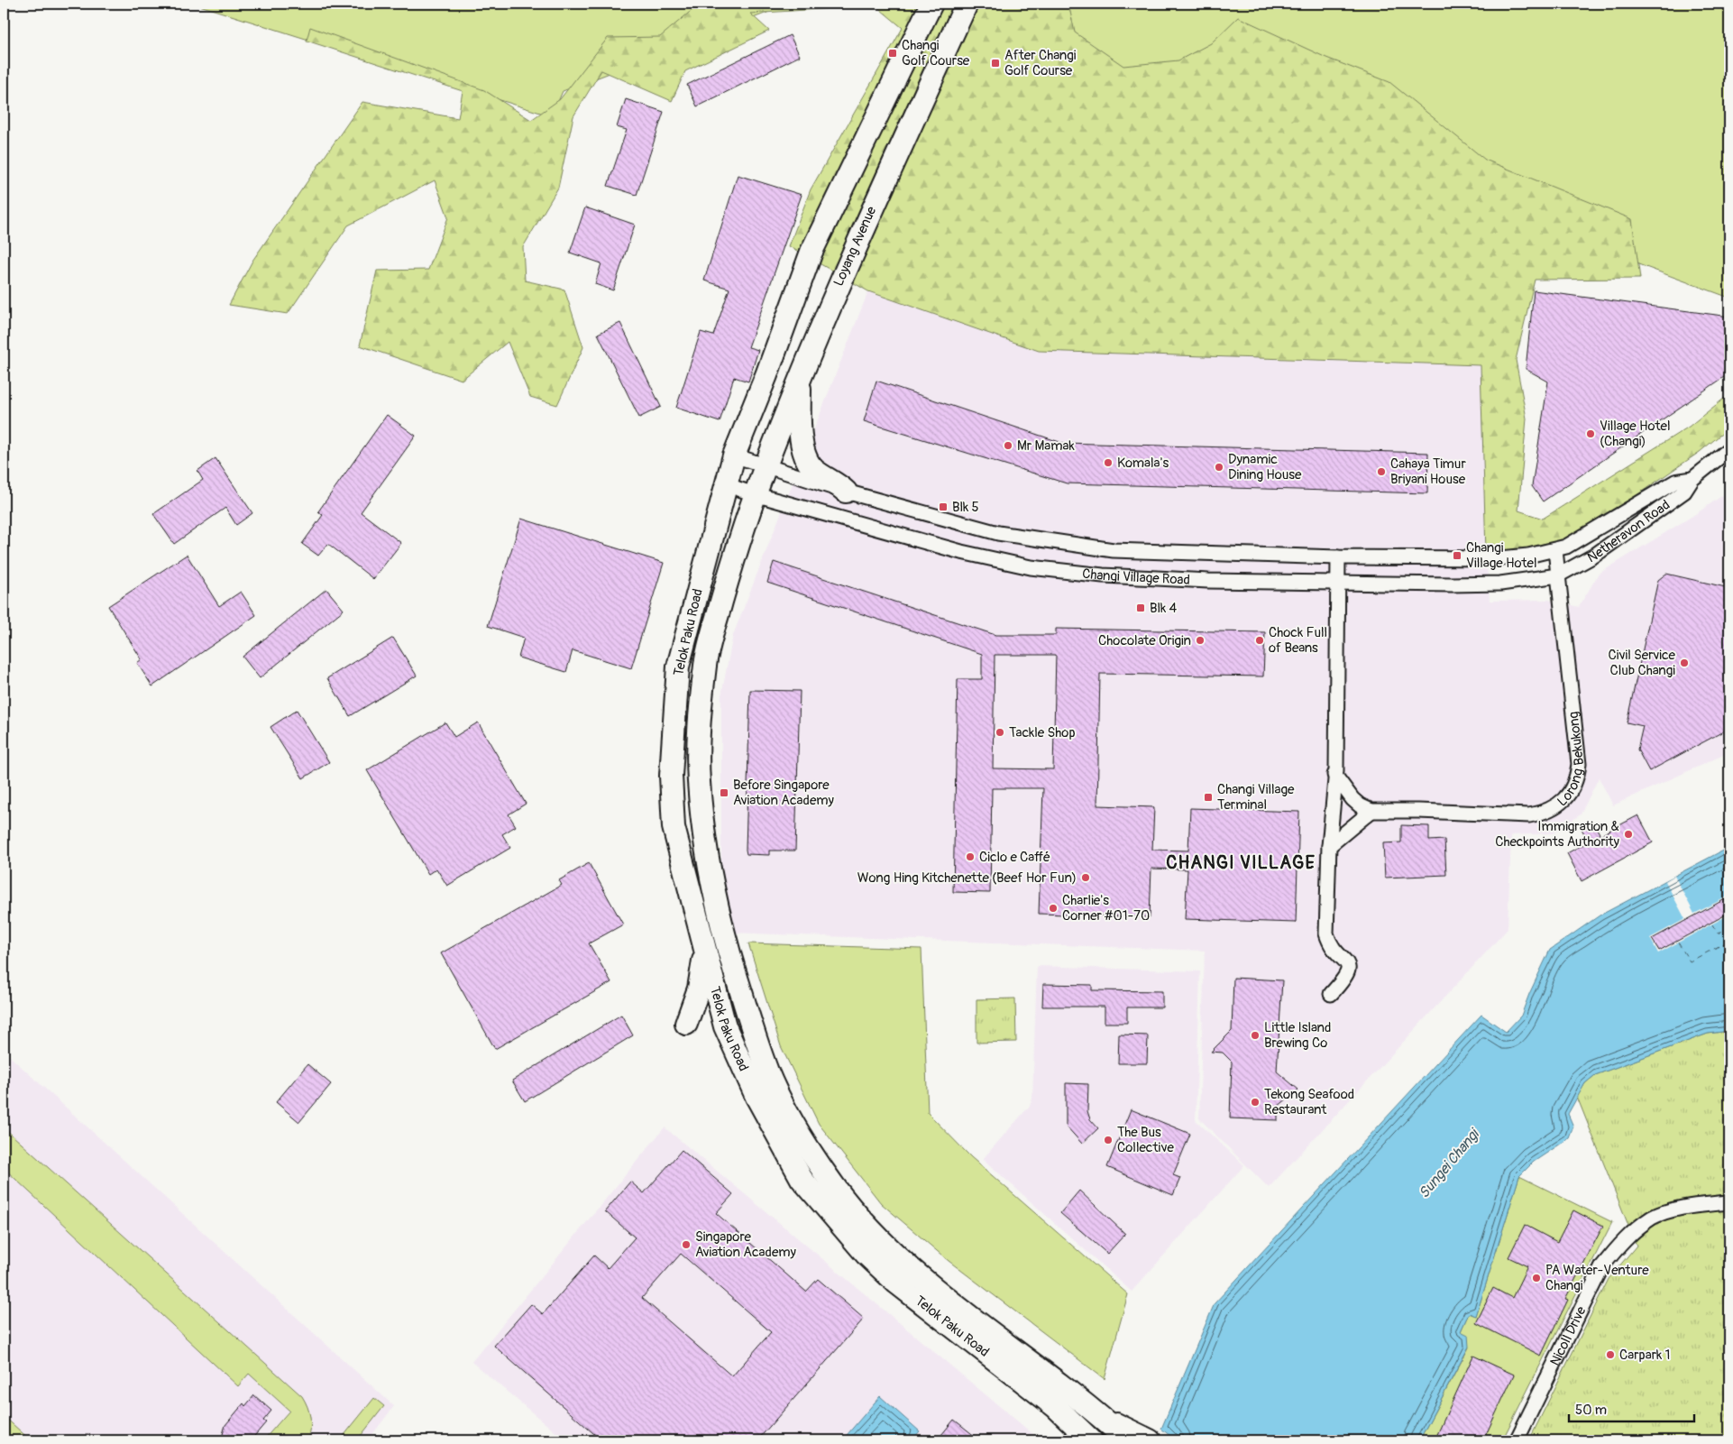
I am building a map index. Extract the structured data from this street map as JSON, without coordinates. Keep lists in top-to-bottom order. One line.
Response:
{"streets":{"main road":["Loyang Avenue","Telok Paku Road"],"street":["Netheravon Road","Changi Village Road","Lorong Bekukong","Nicoll Drive"]},"crossings":[["Loyang Avenue","Changi Village Road"],["Loyang Avenue","Telok Paku Road"],["Netheravon Road","Changi Village Road"],["Netheravon Road","Lorong Bekukong"],["Changi Village Road","Telok Paku Road"],["Changi Village Road","Lorong Bekukong"]],"districts":["CHANGI VILLAGE"],"water":["Sungei Changi"],"places":{"transit":["Changi Golf Course","After Changi Golf Course","Blk 5","Changi Village Hotel","Blk 4","Before Singapore Aviation Academy","Changi Village Terminal"],"other":["Village Hotel (Changi)","Mr Mamak","Komala's","Dynamic Dining House","Cahaya Timur Briyani House","Chocolate Origin","Chock Full of Beans","Civil Service Club Changi","Tackle Shop","Immigration & Checkpoints Authority","Ciclo e Caffé","Wong Hing Kitchenette (Beef Hor Fun)","Charlie's Corner #01-70","Little Island Brewing Co","Tekong Seafood Restaurant","The Bus Collective","Singapore Aviation Academy","PA Water-Venture Changi","Carpark 1"]},"scale_bar":"50 m"}
